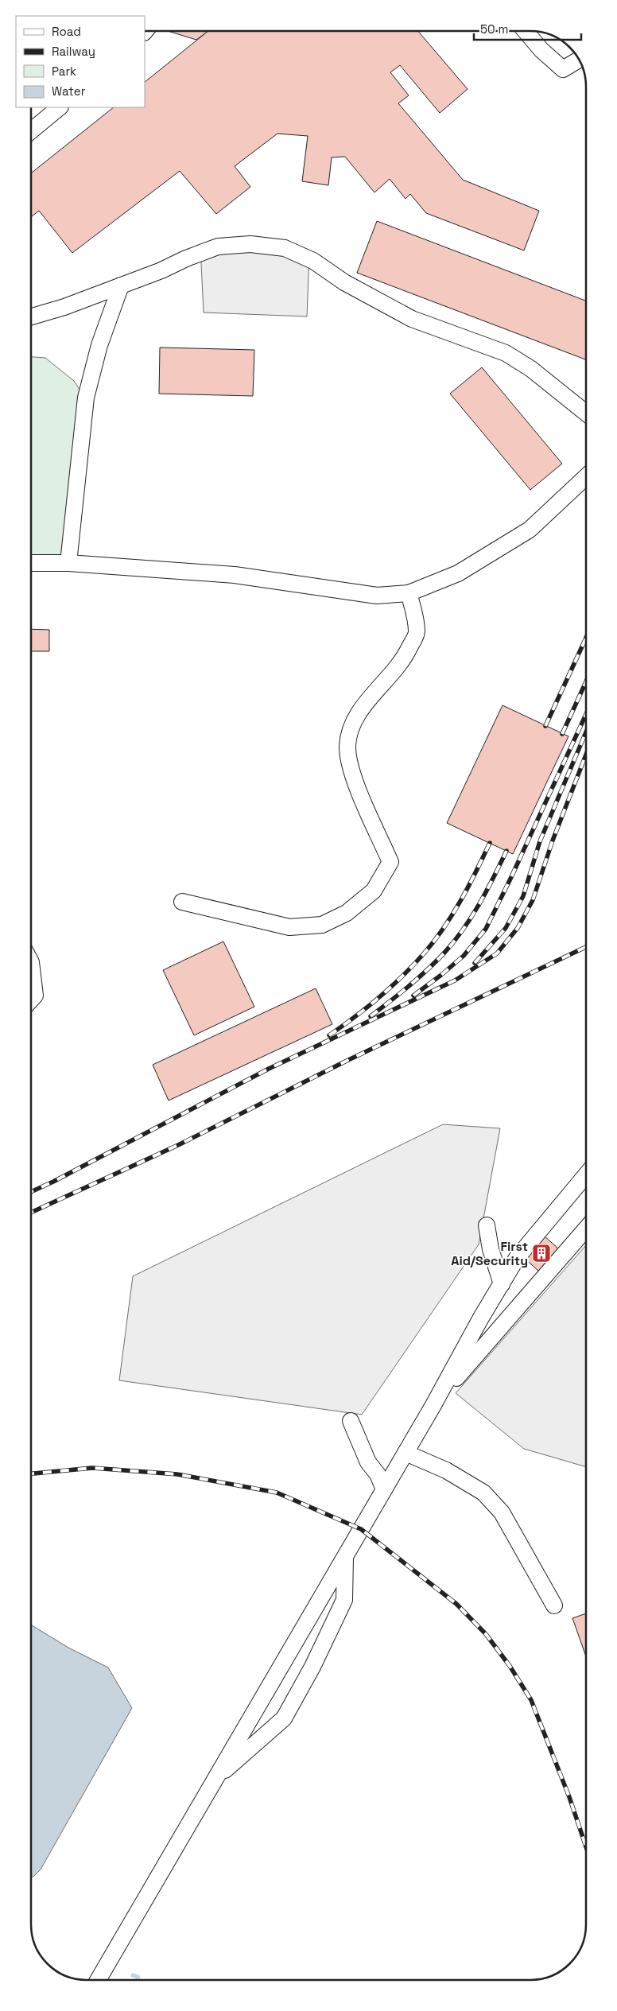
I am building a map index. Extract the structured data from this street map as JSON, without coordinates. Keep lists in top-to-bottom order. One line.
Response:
{"places":{"building":["First Aid/Security"]},"legend":["Road","Railway","Park","Water"],"scale_bar":"50 m"}
